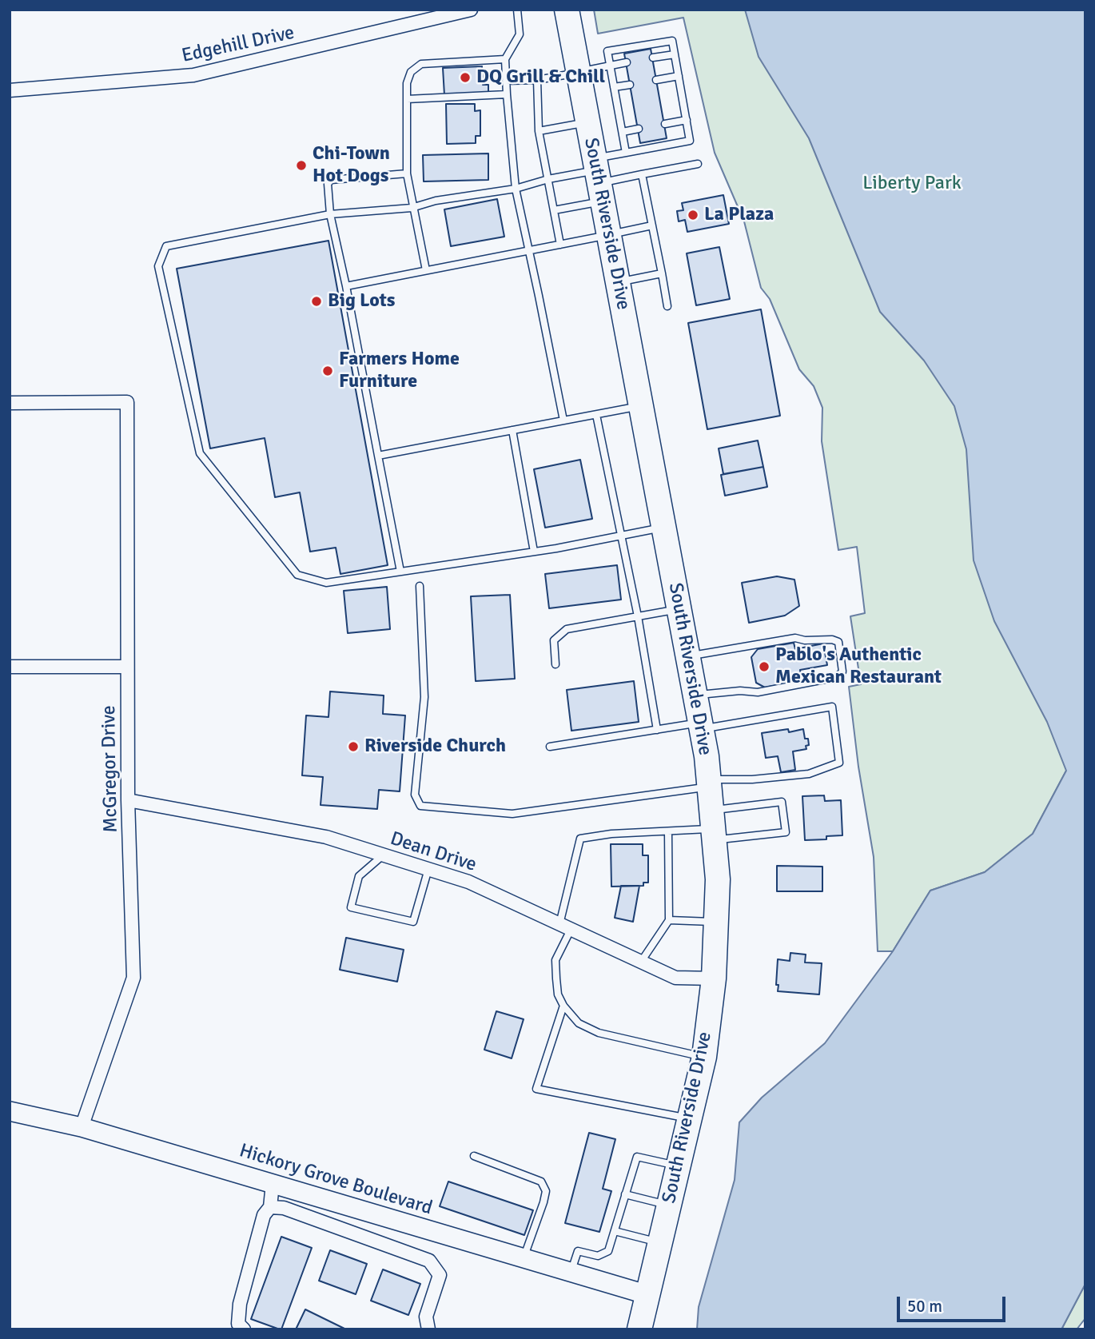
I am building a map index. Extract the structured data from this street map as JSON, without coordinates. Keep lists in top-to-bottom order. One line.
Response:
{"streets":{"highway":["South Riverside Drive"],"street":["Edgehill Drive","McGregor Drive","Dean Drive","Hickory Grove Boulevard"]},"crossings":[["South Riverside Drive","Dean Drive"],["South Riverside Drive","Hickory Grove Boulevard"],["McGregor Drive","Dean Drive"],["McGregor Drive","Hickory Grove Boulevard"]],"parks":["Liberty Park"],"places":["DQ Grill & Chill","Chi-Town Hot Dogs","La Plaza","Big Lots","Farmers Home Furniture","Pablo's Authentic Mexican Restaurant","Riverside Church"],"scale_bar":"50 m"}
